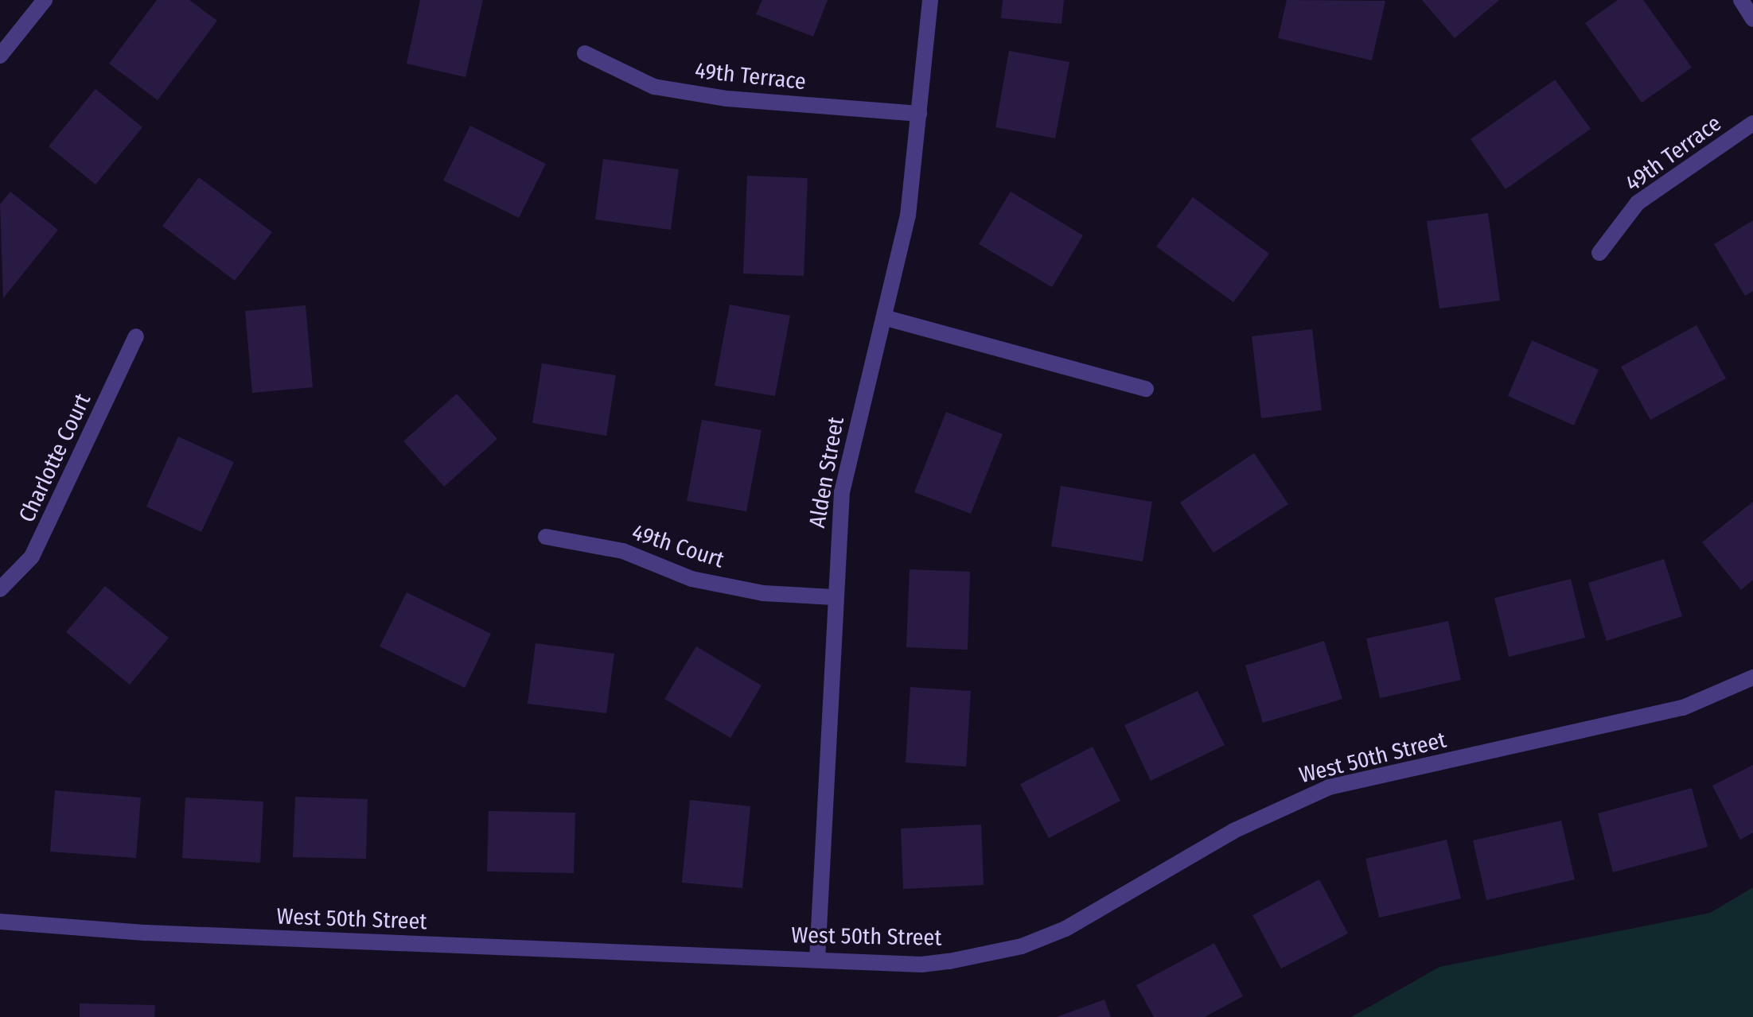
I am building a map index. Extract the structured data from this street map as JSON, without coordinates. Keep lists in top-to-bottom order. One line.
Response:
{"streets":{"street":["49th Terrace","Charlotte Court","Alden Street","49th Court","West 50th Street"]},"crossings":[["49th Terrace","Alden Street"],["Alden Street","49th Court"],["Alden Street","West 50th Street"]]}
